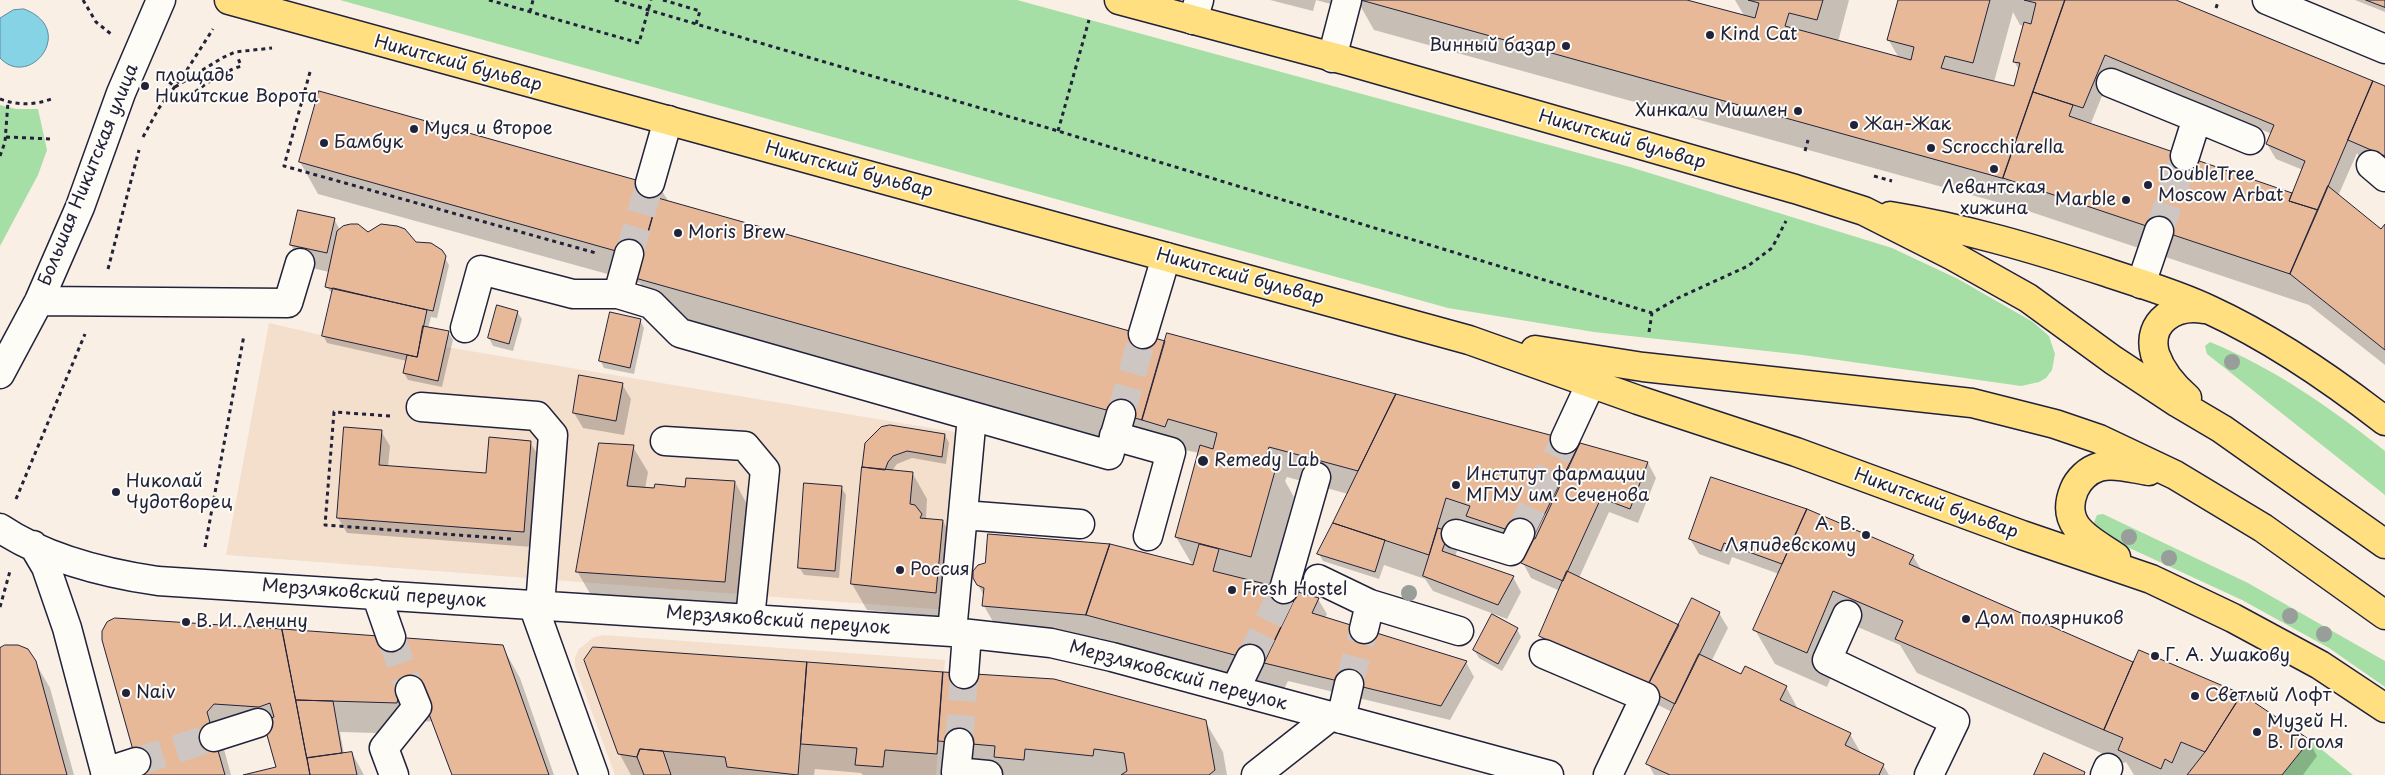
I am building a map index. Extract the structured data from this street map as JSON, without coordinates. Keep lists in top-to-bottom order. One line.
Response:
{"streets":{"main road":["Никитский бульвар"],"street":["Большая Никитская улица","Мерзляковский переулок"]},"places":["Kind Cat","Винный базар","площадь Никитские Ворота","Хинкали Мишлен","Жан-Жак","Муся и второе","Бамбук","Scrocchiarella","Левантская хижина","DoubleTree Moscow Arbat","Marble","Moris Brew","Remedy Lab","Институт фармации МГМУ им. Сеченова","Николай Чудотворец","А. В. Ляпидевскому","Россия","Fresh Hostel","Дом полярников","В. И. Ленину","Г. А. Ушакову","Naiv","Светлый Лофт","Музей Н. В. Гоголя"]}
